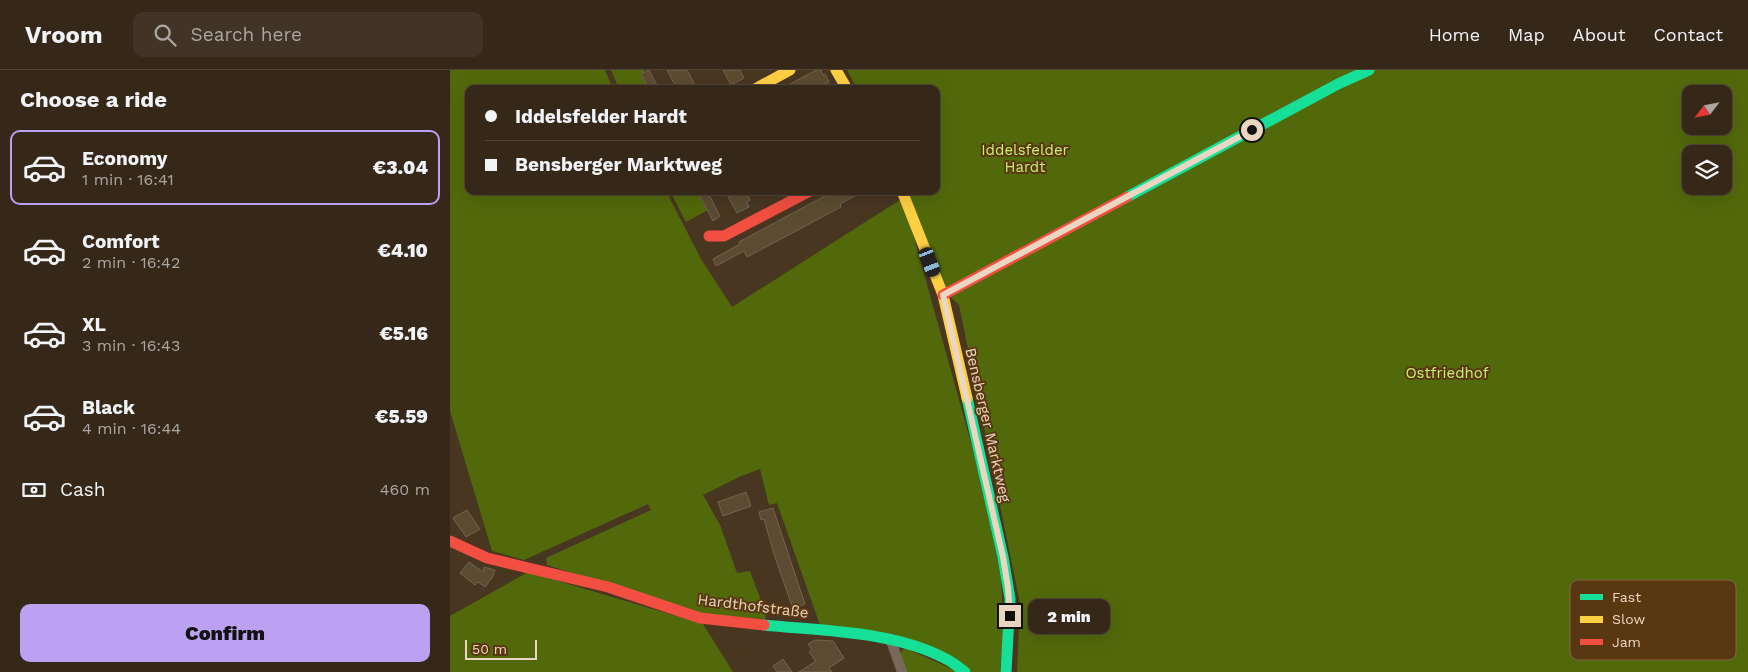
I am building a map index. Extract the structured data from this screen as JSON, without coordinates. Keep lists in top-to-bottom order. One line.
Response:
{"streets":{"street":["Bensberger Marktweg","Hardthofstraße"]},"parks":["Iddelsfelder Hardt","Ostfriedhof"],"legend":["Fast","Slow","Jam"],"scale_bar":"50 m","north":"bottom left","page":{"header":"Vroom","search":"Search here","nav":["Home","Map","About","Contact"],"heading":"Choose a ride","banner":["Iddelsfelder Hardt","Bensberger Marktweg"],"list":[{"name":"Economy","note":"1 min · 16:41","value":"€3.04"},{"name":"Comfort","note":"2 min · 16:42","value":"€4.10"},{"name":"XL","note":"3 min · 16:43","value":"€5.16"},{"name":"Black","note":"4 min · 16:44","value":"€5.59"}],"pay":["Cash","460 m"],"buttons":"Confirm","bubble":"2 min","scale":"50 m"}}
